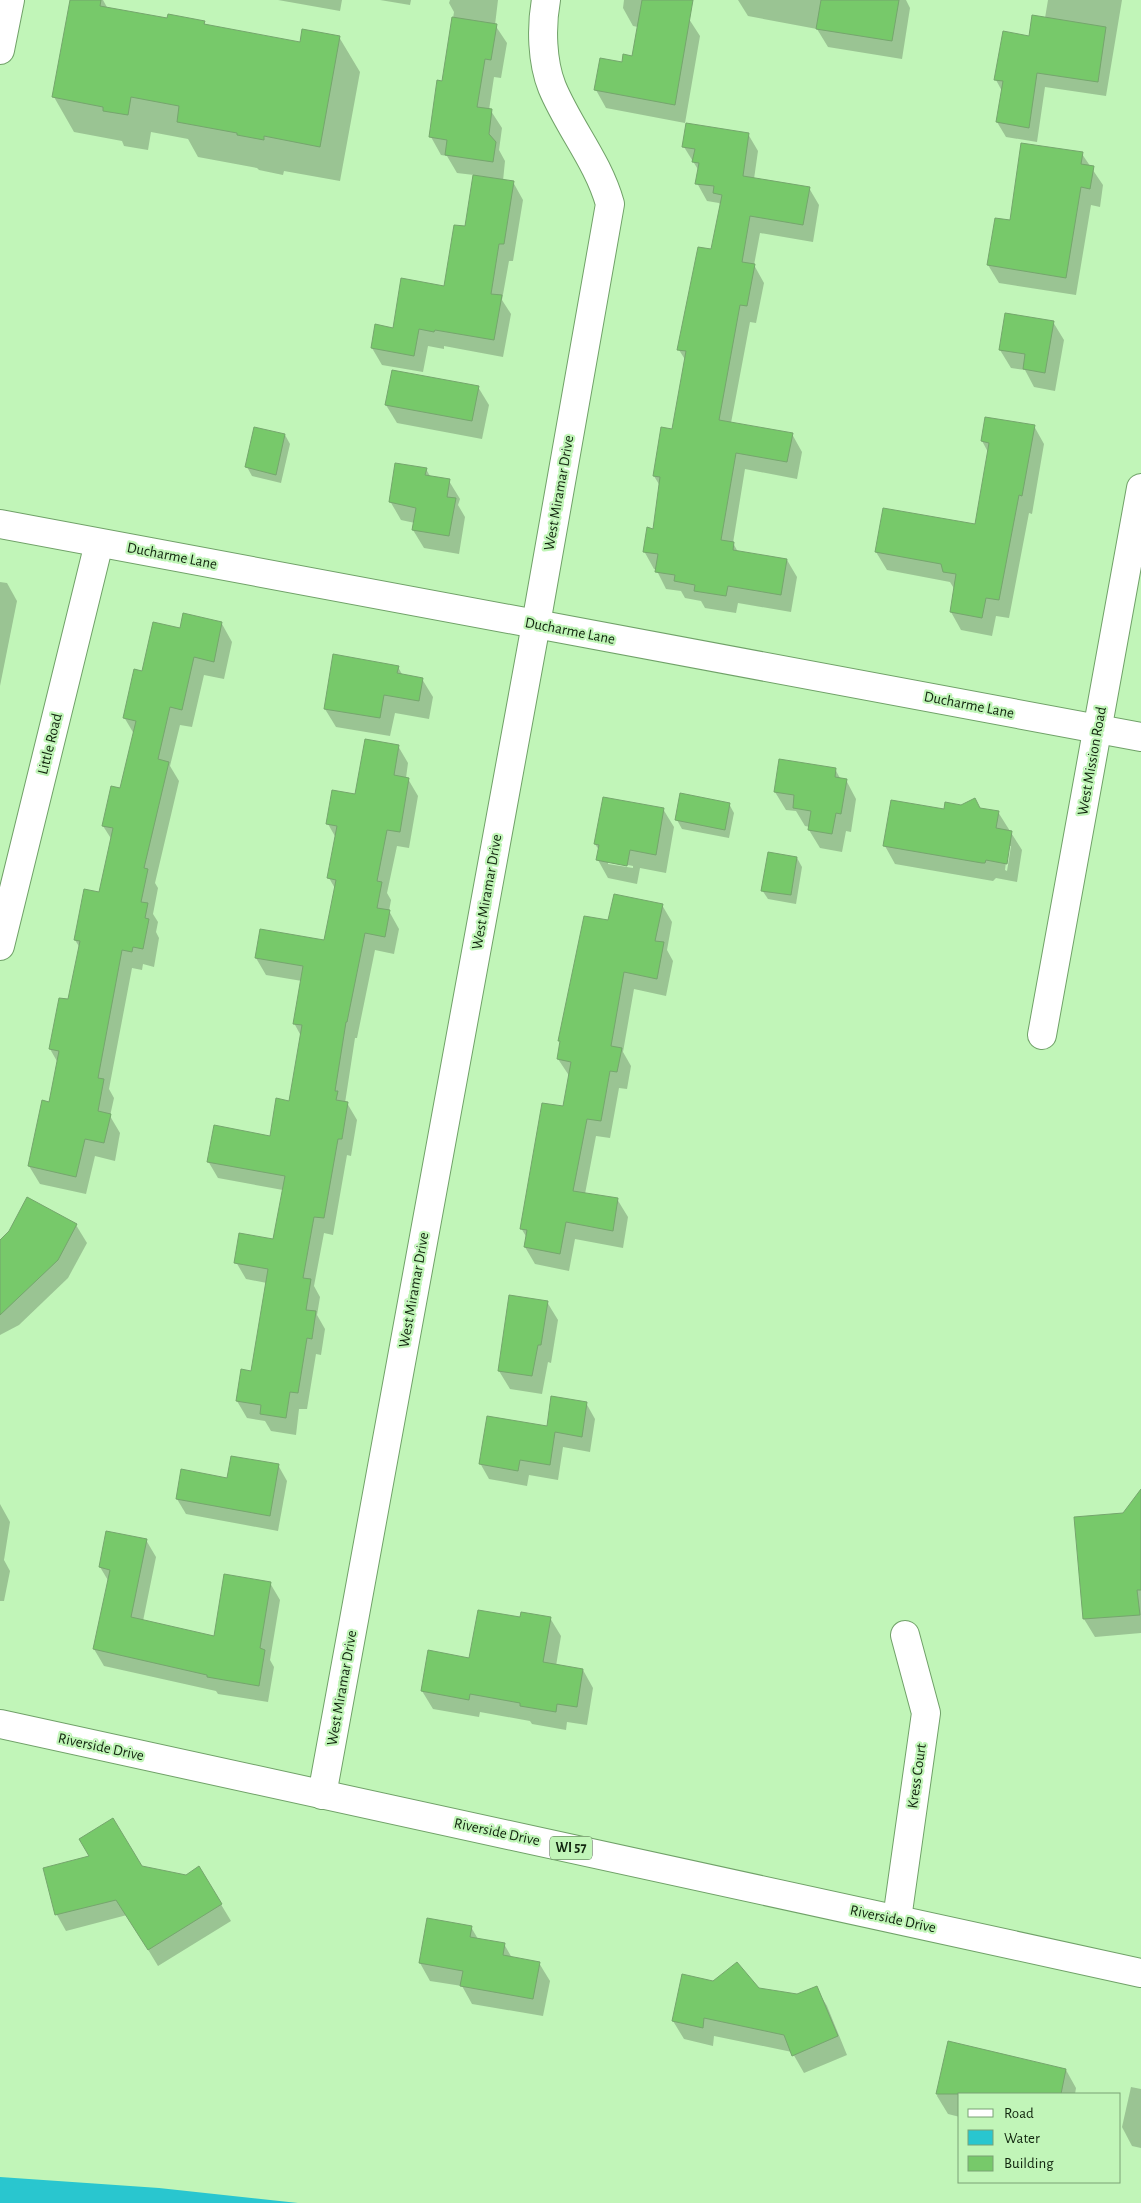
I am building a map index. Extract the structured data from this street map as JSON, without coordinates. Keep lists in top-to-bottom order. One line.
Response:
{"streets":{"street":["West Miramar Drive","Ducharme Lane","Little Road","West Mission Road","Riverside Drive","Kress Court","WI 57"]},"crossings":[["West Miramar Drive","Ducharme Lane"],["West Miramar Drive","Riverside Drive"],["Ducharme Lane","Little Road"],["Ducharme Lane","West Mission Road"],["Riverside Drive","Kress Court"]],"legend":["Road","Water","Building"]}
